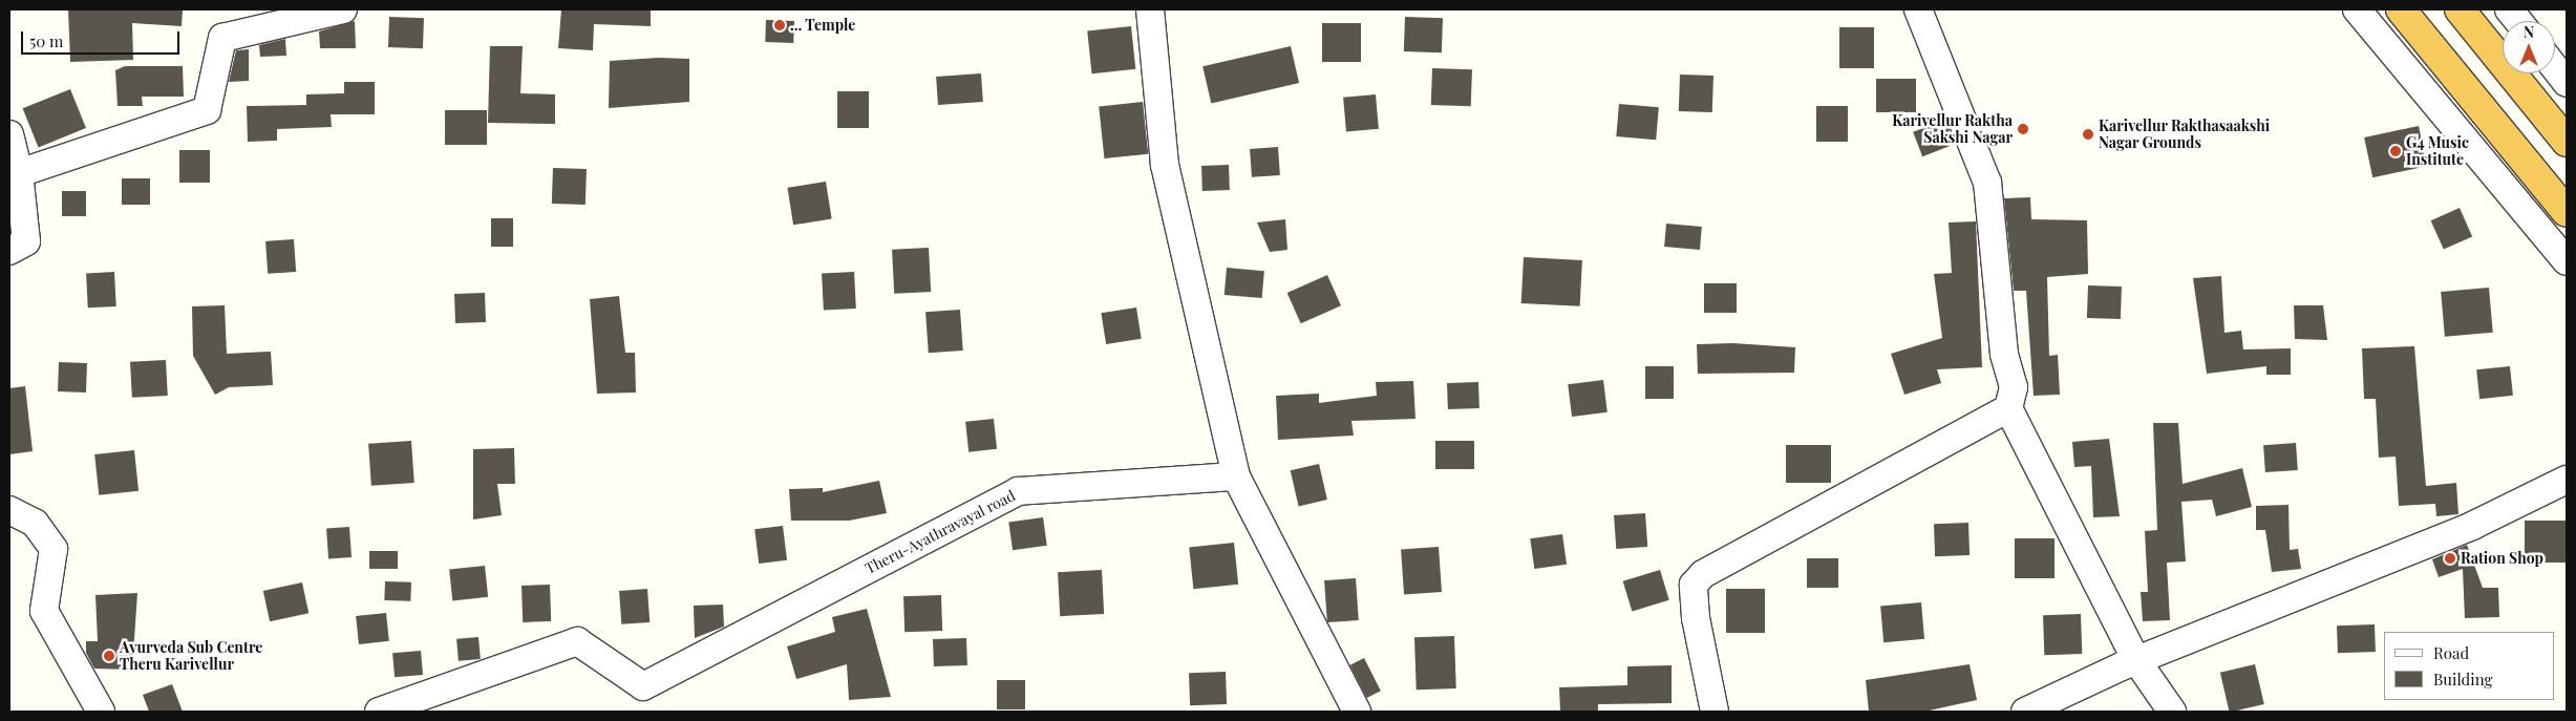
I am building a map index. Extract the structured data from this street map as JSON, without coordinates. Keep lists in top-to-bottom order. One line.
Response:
{"streets":{"street":["Theru-Ayathravayal road"]},"places":["... Temple","Karivellur Raktha Sakshi Nagar","Karivellur Rakthasaakshi Nagar Grounds","G4 Music Institute","Ration Shop","Ayurveda Sub Centre Theru Karivellur"],"legend":["Road","Building"],"scale_bar":"50 m","north":"top"}
